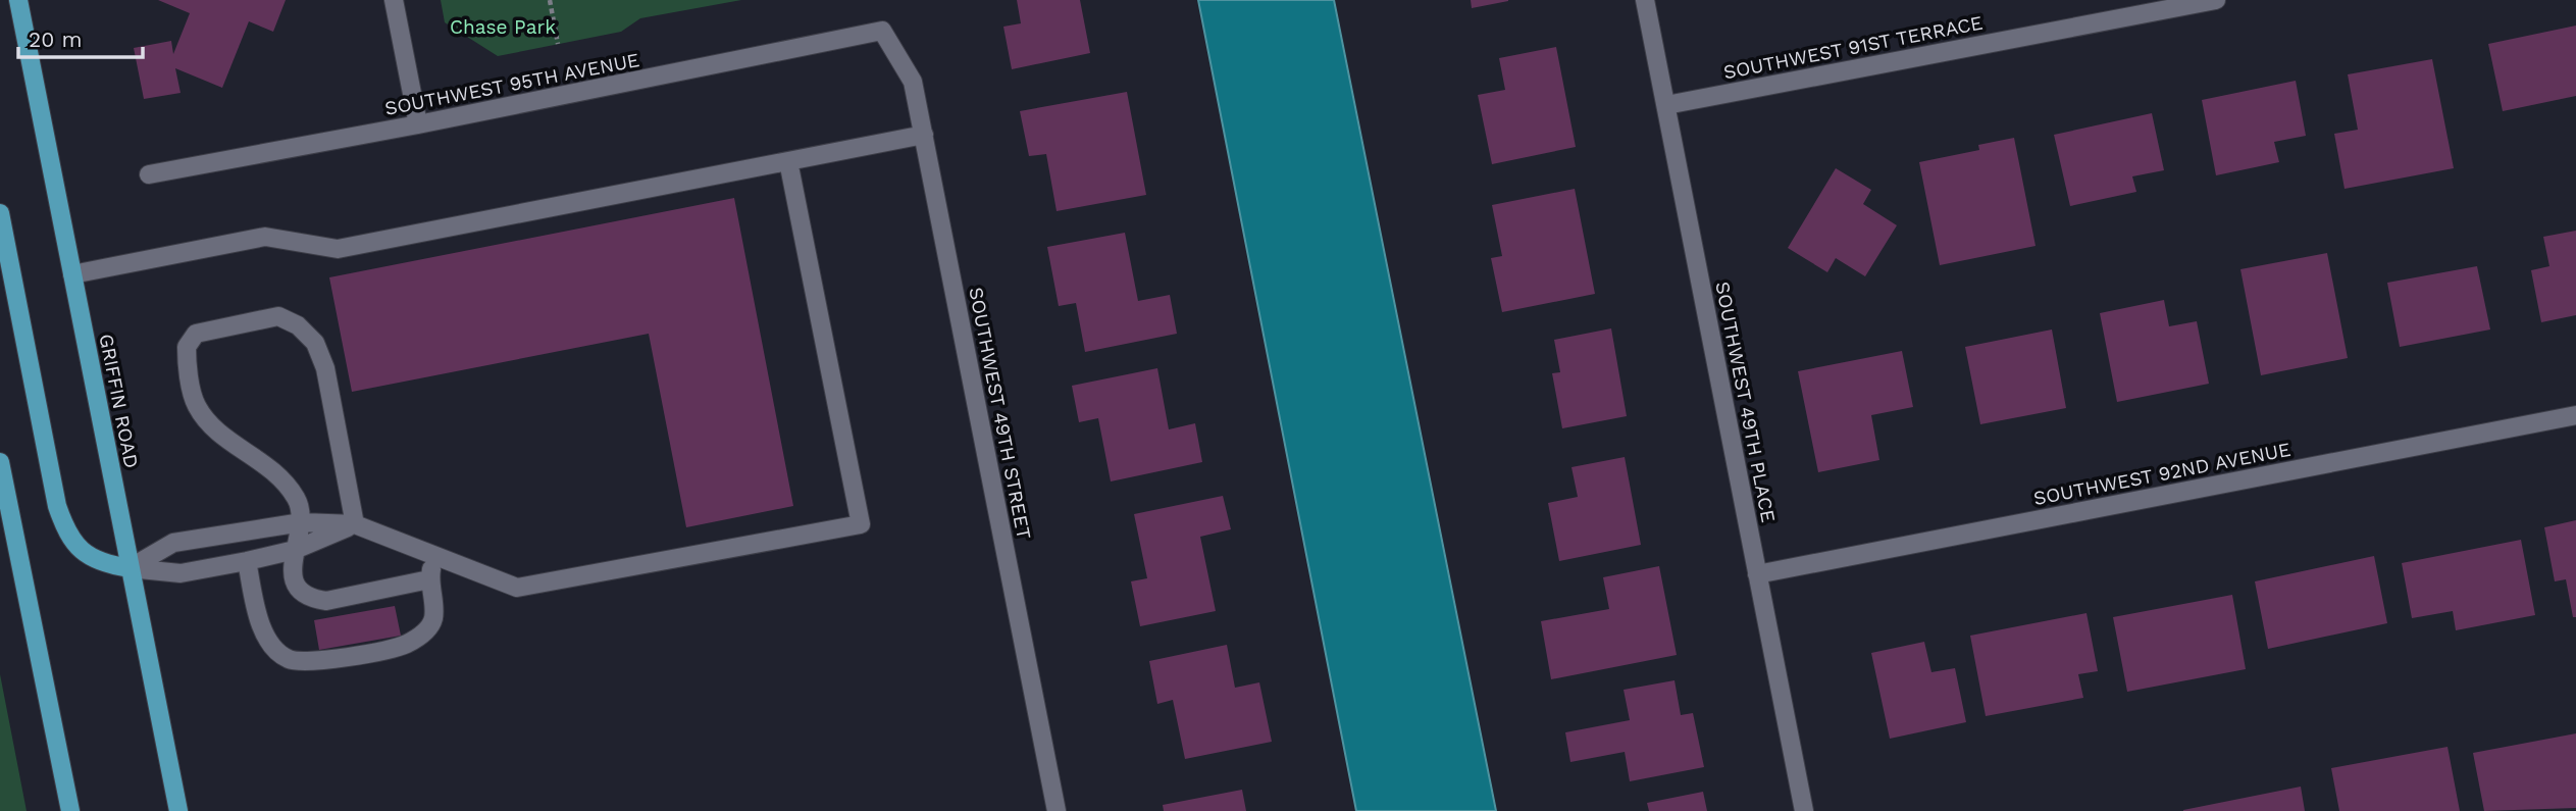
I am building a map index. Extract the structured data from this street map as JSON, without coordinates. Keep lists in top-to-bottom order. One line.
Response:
{"streets":{"main road":["GRIFFIN ROAD"],"street":["SOUTHWEST 91ST TERRACE","SOUTHWEST 95TH AVENUE","SOUTHWEST 49TH PLACE","SOUTHWEST 49TH STREET","SOUTHWEST 92ND AVENUE"]},"crossings":[["SOUTHWEST 91ST TERRACE","SOUTHWEST 49TH PLACE"],["SOUTHWEST 95TH AVENUE","SOUTHWEST 49TH STREET"],["SOUTHWEST 49TH PLACE","SOUTHWEST 92ND AVENUE"]],"parks":["Chase Park"],"scale_bar":"20 m"}
